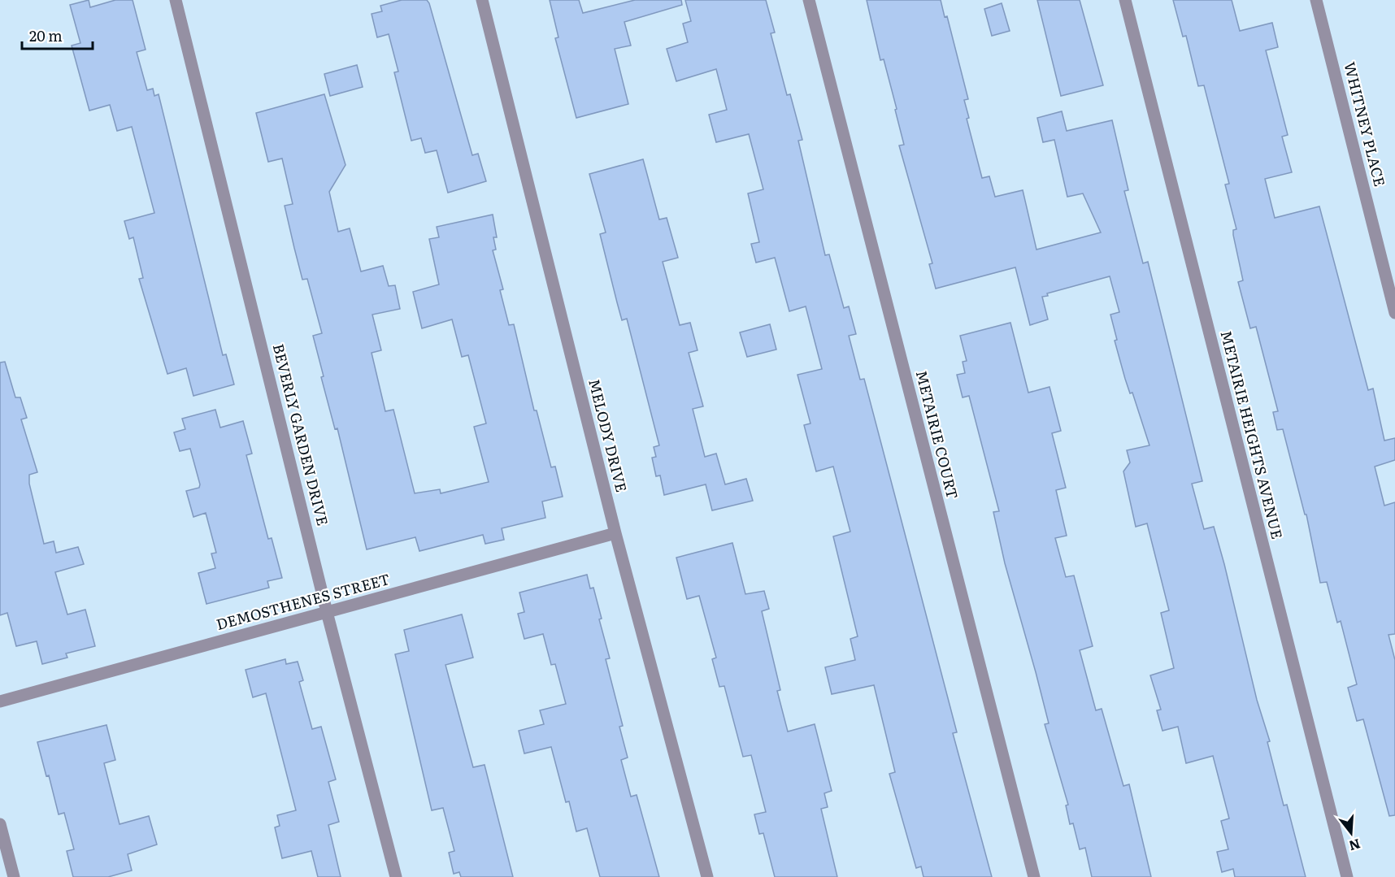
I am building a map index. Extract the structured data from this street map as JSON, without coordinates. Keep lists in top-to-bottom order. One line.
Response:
{"streets":{"street":["WHITNEY PLACE","BEVERLY GARDEN DRIVE","METAIRIE COURT","METAIRIE HEIGHTS AVENUE","MELODY DRIVE","DEMOSTHENES STREET"]},"crossings":[["BEVERLY GARDEN DRIVE","DEMOSTHENES STREET"],["MELODY DRIVE","DEMOSTHENES STREET"]],"scale_bar":"20 m","north":"bottom"}
